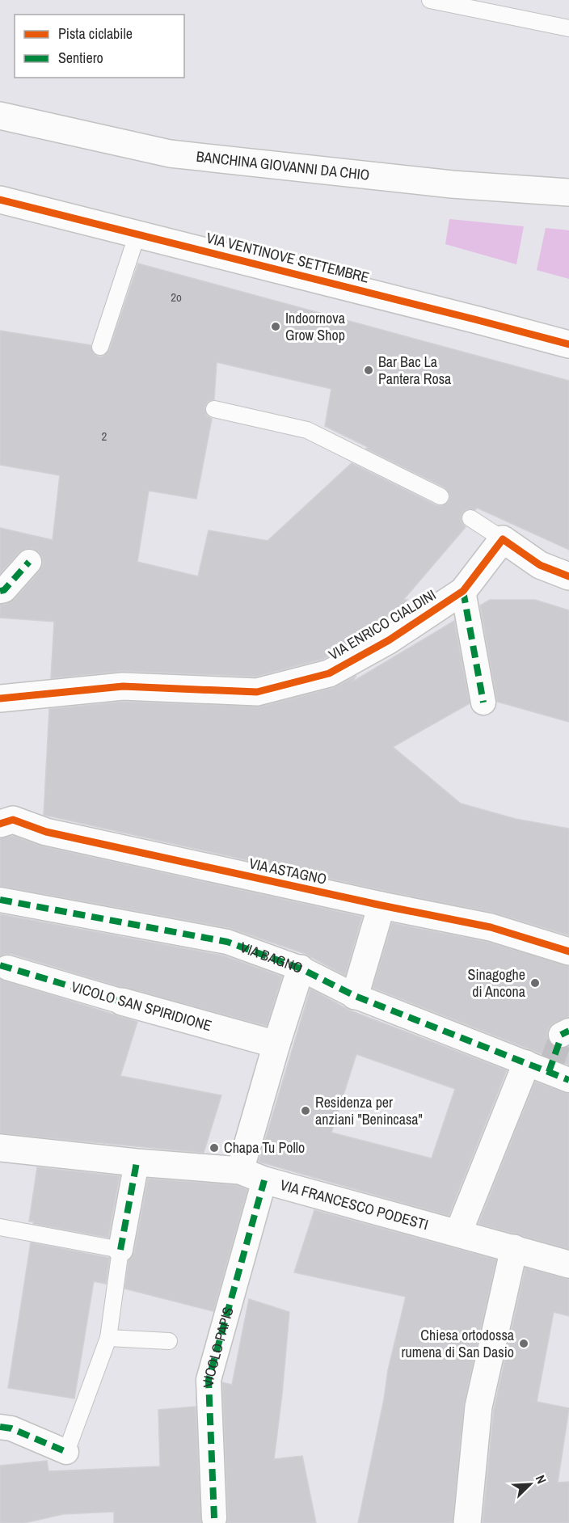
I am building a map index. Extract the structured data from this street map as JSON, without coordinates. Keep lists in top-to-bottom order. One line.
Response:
{"streets":{"street":["BANCHINA GIOVANNI DA CHIO","VIA VENTINOVE SETTEMBRE","VIA ENRICO CIALDINI","VIA ASTAGNO","VIA BAGNO","VICOLO SAN SPIRIDIONE","VIA FRANCESCO PODESTI","VICOLO PAPIS"]},"crossings":[["VIA BAGNO","VIA FRANCESCO PODESTI"],["VIA FRANCESCO PODESTI","VICOLO PAPIS"]],"places":["Indoornova Grow Shop","Bar Bac La Pantera Rosa","Sinagoghe di Ancona","Residenza per anziani \"Benincasa\"","Chapa Tu Pollo","Chiesa ortodossa rumena di San Dasio"],"house_numbers":["2o","2"],"legend":["Pista ciclabile","Sentiero"],"north":"top right"}
